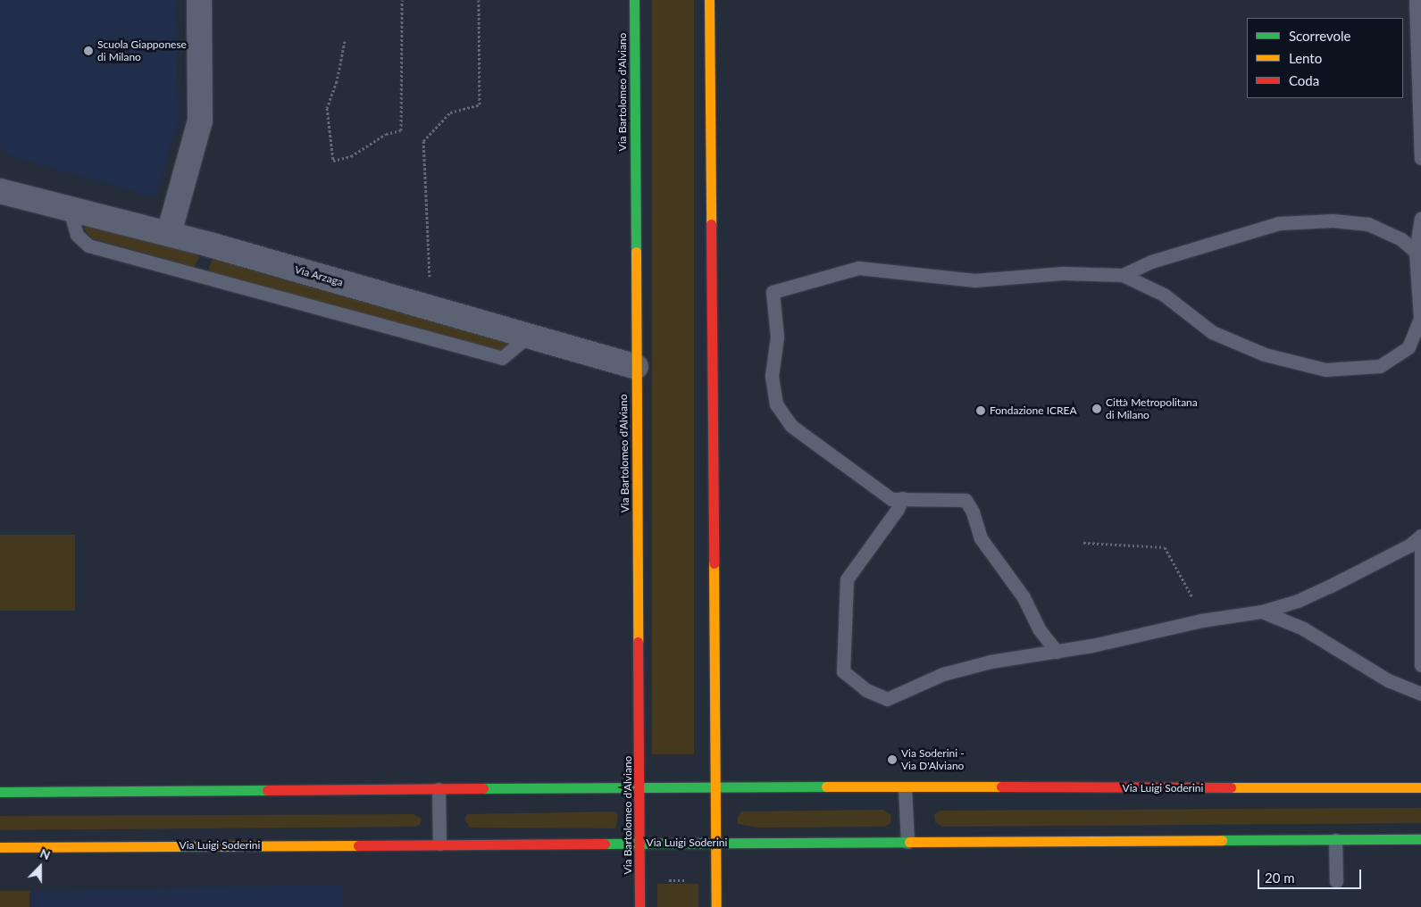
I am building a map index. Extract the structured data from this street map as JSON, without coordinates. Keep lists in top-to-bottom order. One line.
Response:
{"streets":{"street":["Via Bartolomeo d'Alviano","Via Arzaga","Via Luigi Soderini"]},"crossings":[["Via Bartolomeo d'Alviano","Via Arzaga"],["Via Bartolomeo d'Alviano","Via Luigi Soderini"]],"places":["Scuola Giapponese di Milano","Città Metropolitana di Milano","Fondazione ICREA","Via Soderini - Via D'Alviano"],"legend":["Scorrevole","Lento","Coda"],"scale_bar":"20 m","north":"top"}
